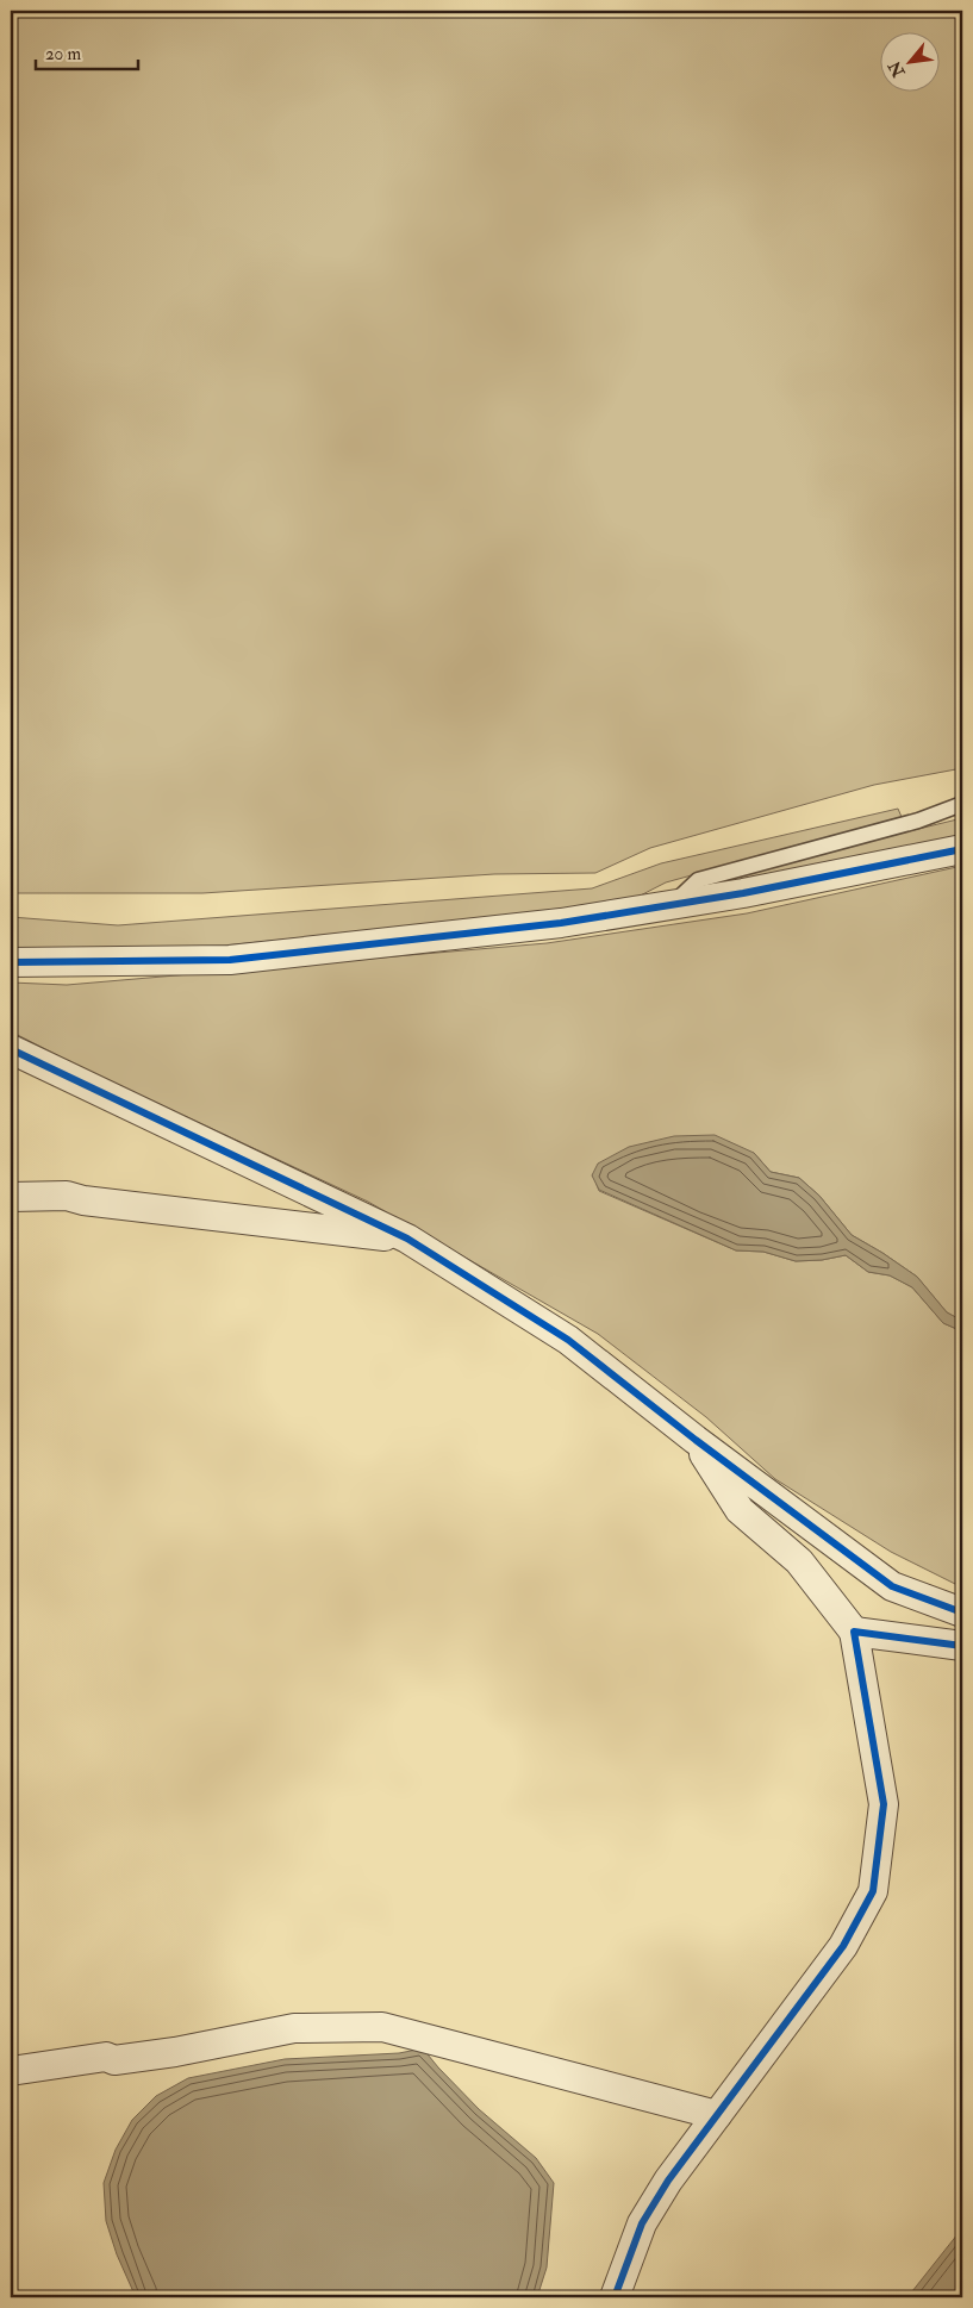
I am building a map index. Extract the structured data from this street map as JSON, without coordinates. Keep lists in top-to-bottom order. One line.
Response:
{"scale_bar":"20 m","north":"bottom left"}
